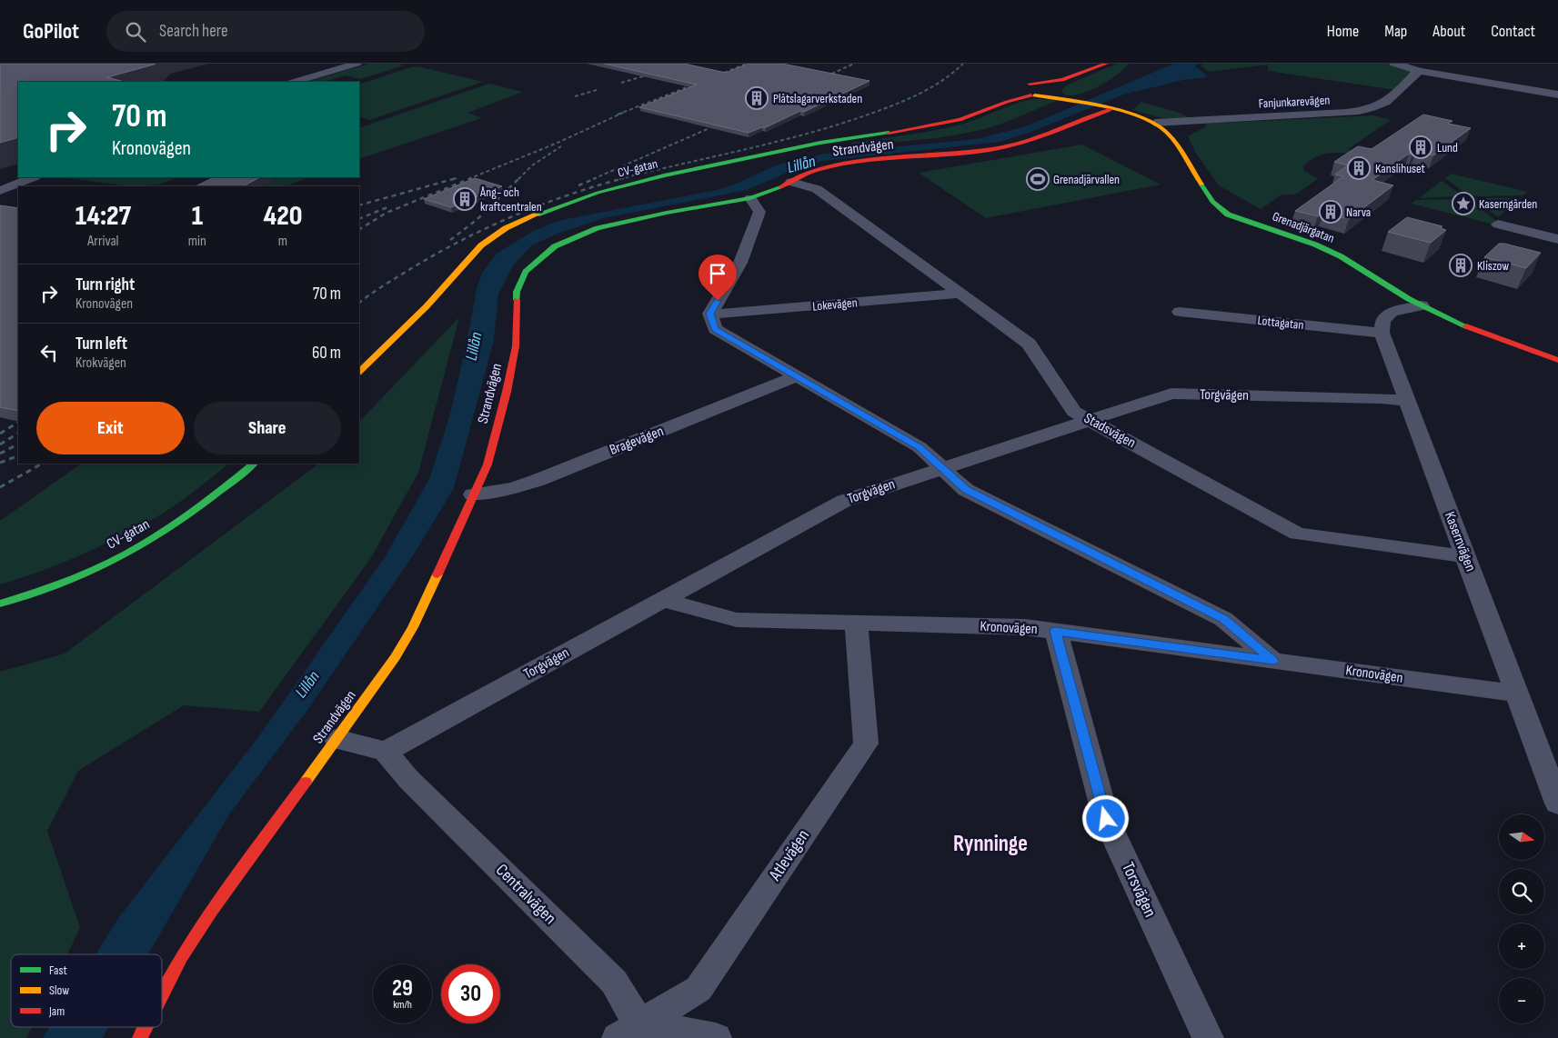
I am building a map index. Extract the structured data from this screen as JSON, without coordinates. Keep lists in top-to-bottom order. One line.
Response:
{"streets":{"street":["Fanjunkarevägen","Strandvägen","CV-gatan","Grenadjärgatan","Lokevägen","Lottagatan","Torgvägen","Stadsvägen","Bragevägen","Kasernvägen","Kronovägen","Atlevägen","Torsvägen","Centralvägen"]},"crossings":[["Fanjunkarevägen","Grenadjärgatan"],["Strandvägen","Stadsvägen"],["Strandvägen","Bragevägen"],["Lokevägen","Stadsvägen"],["Lottagatan","Kasernvägen"],["Torgvägen","Stadsvägen"],["Torgvägen","Kasernvägen"],["Torgvägen","Kronovägen"],["Torgvägen","Centralvägen"],["Stadsvägen","Kasernvägen"],["Kasernvägen","Kronovägen"],["Kronovägen","Atlevägen"],["Kronovägen","Torsvägen"],["Atlevägen","Centralvägen"]],"districts":["Rynninge"],"water":["Lillån"],"places":{"building":["Plåtslagarverkstaden","Lund","Kanslihuset","Ång- och kraftcentralen","Narva","Kliszow"],"sports":["Grenadjärvallen"],"place":["Kaserngården"]},"legend":["Fast","Slow","Jam"],"north":"right","page":{"header":"GoPilot","search":"Search here","nav":["Home","Map","About","Contact"],"turn":["70 m","Kronovägen"],"eta":["14:27","Arrival","1","min","420","m"],"list":[{"name":"Turn right","note":"Kronovägen","value":"70 m"},{"name":"Turn left","note":"Krokvägen","value":"60 m"}],"buttons":["Exit","Share"],"map_buttons":["+","−"],"speed":"29 km/h","limit":"30"}}
